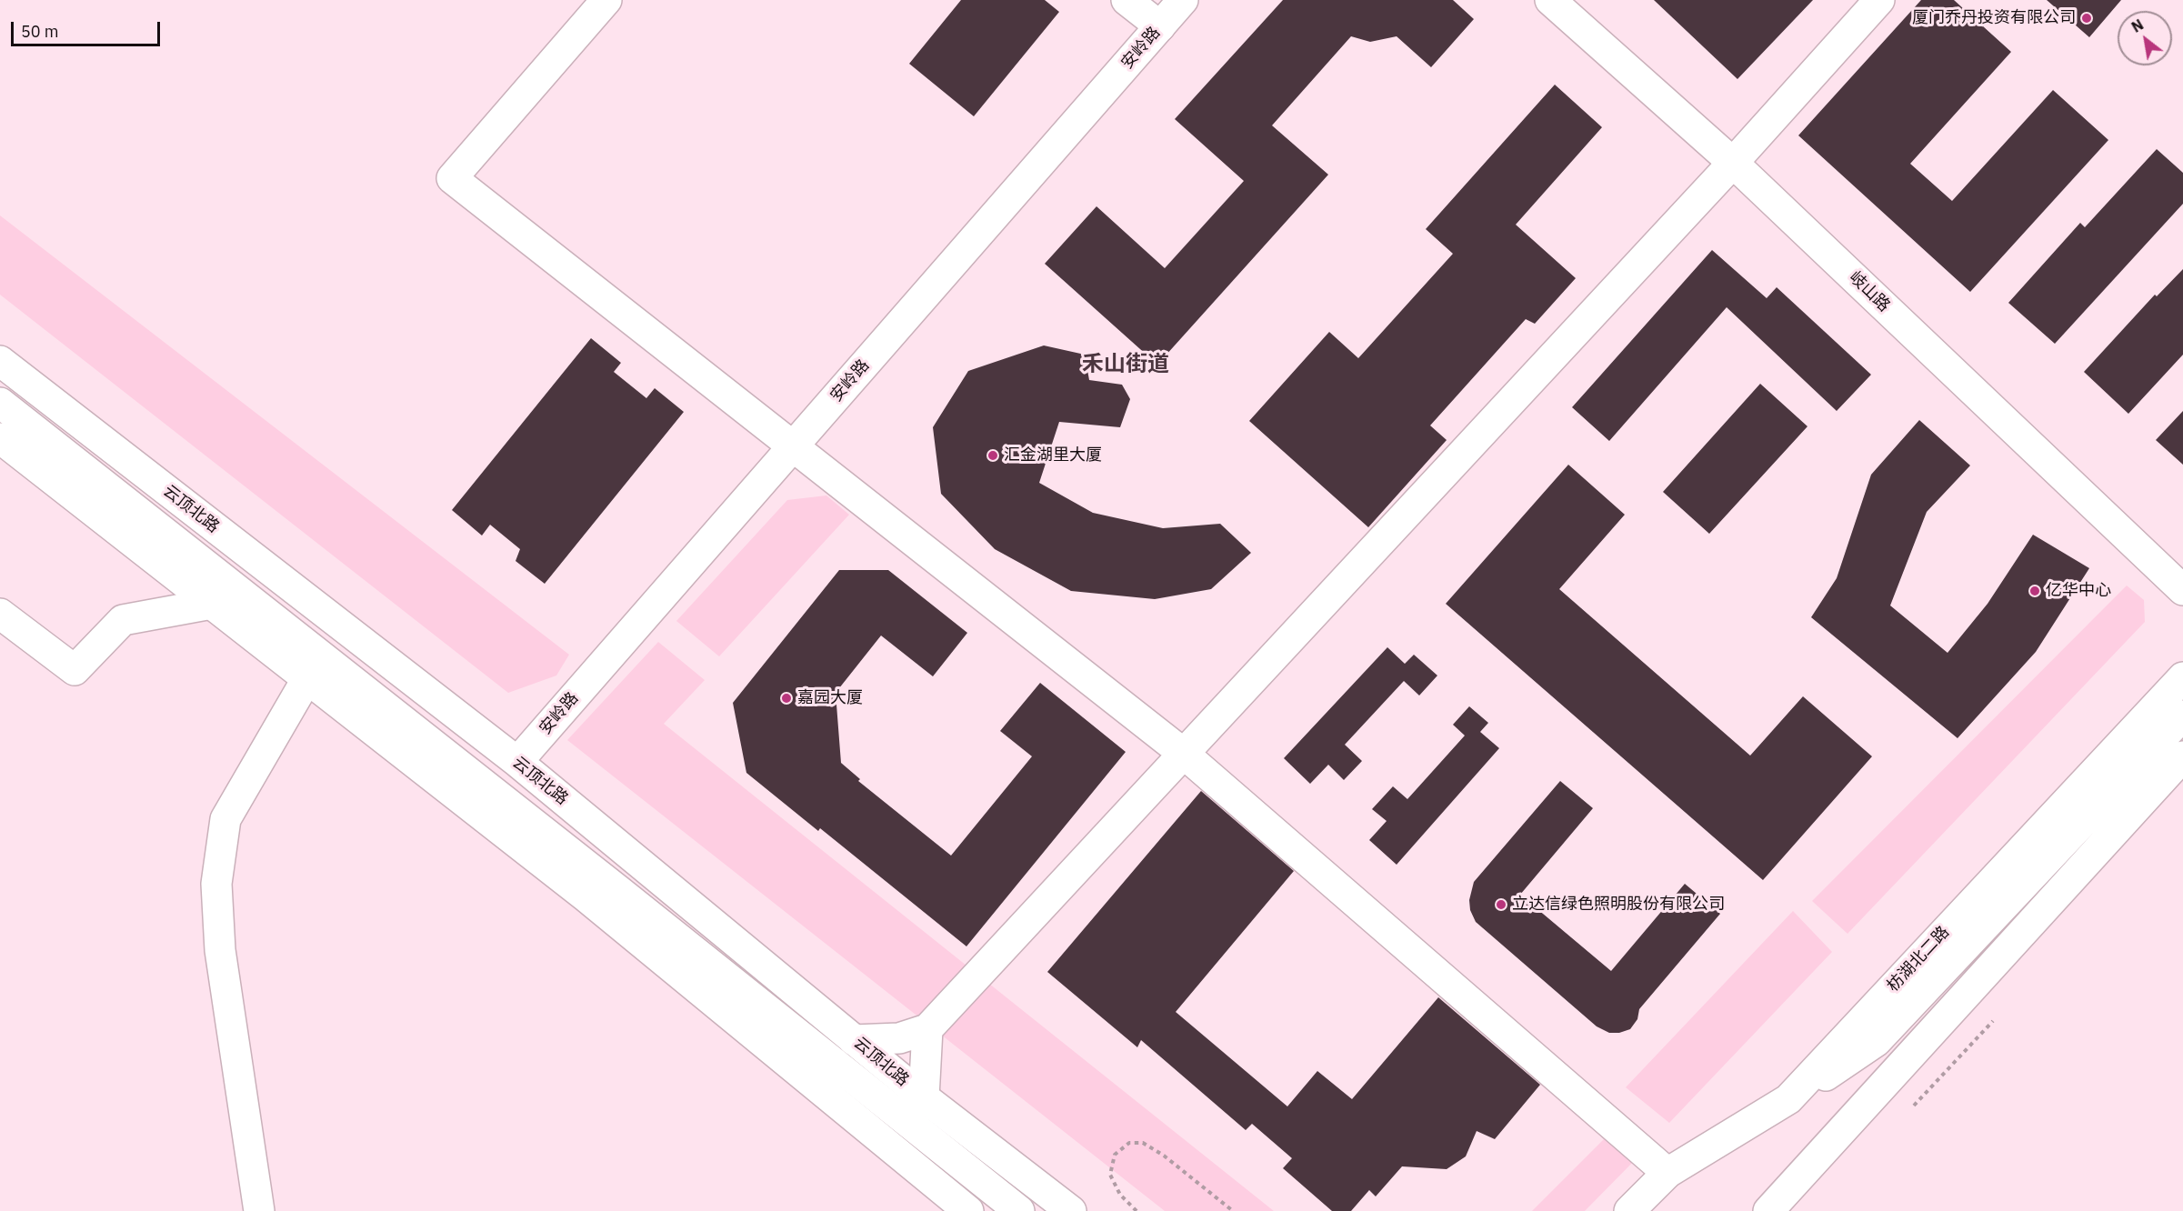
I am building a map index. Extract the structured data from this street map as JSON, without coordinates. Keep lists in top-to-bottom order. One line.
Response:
{"streets":{"main road":["安岭路","岐山路","云顶北路","枋湖北二路"]},"crossings":[["安岭路","云顶北路"]],"districts":["禾山街道"],"places":["厦门乔丹投资有限公司","汇金湖里大厦","亿华中心","嘉园大厦","立达信绿色照明股份有限公司"],"scale_bar":"50 m","north":"top left"}
